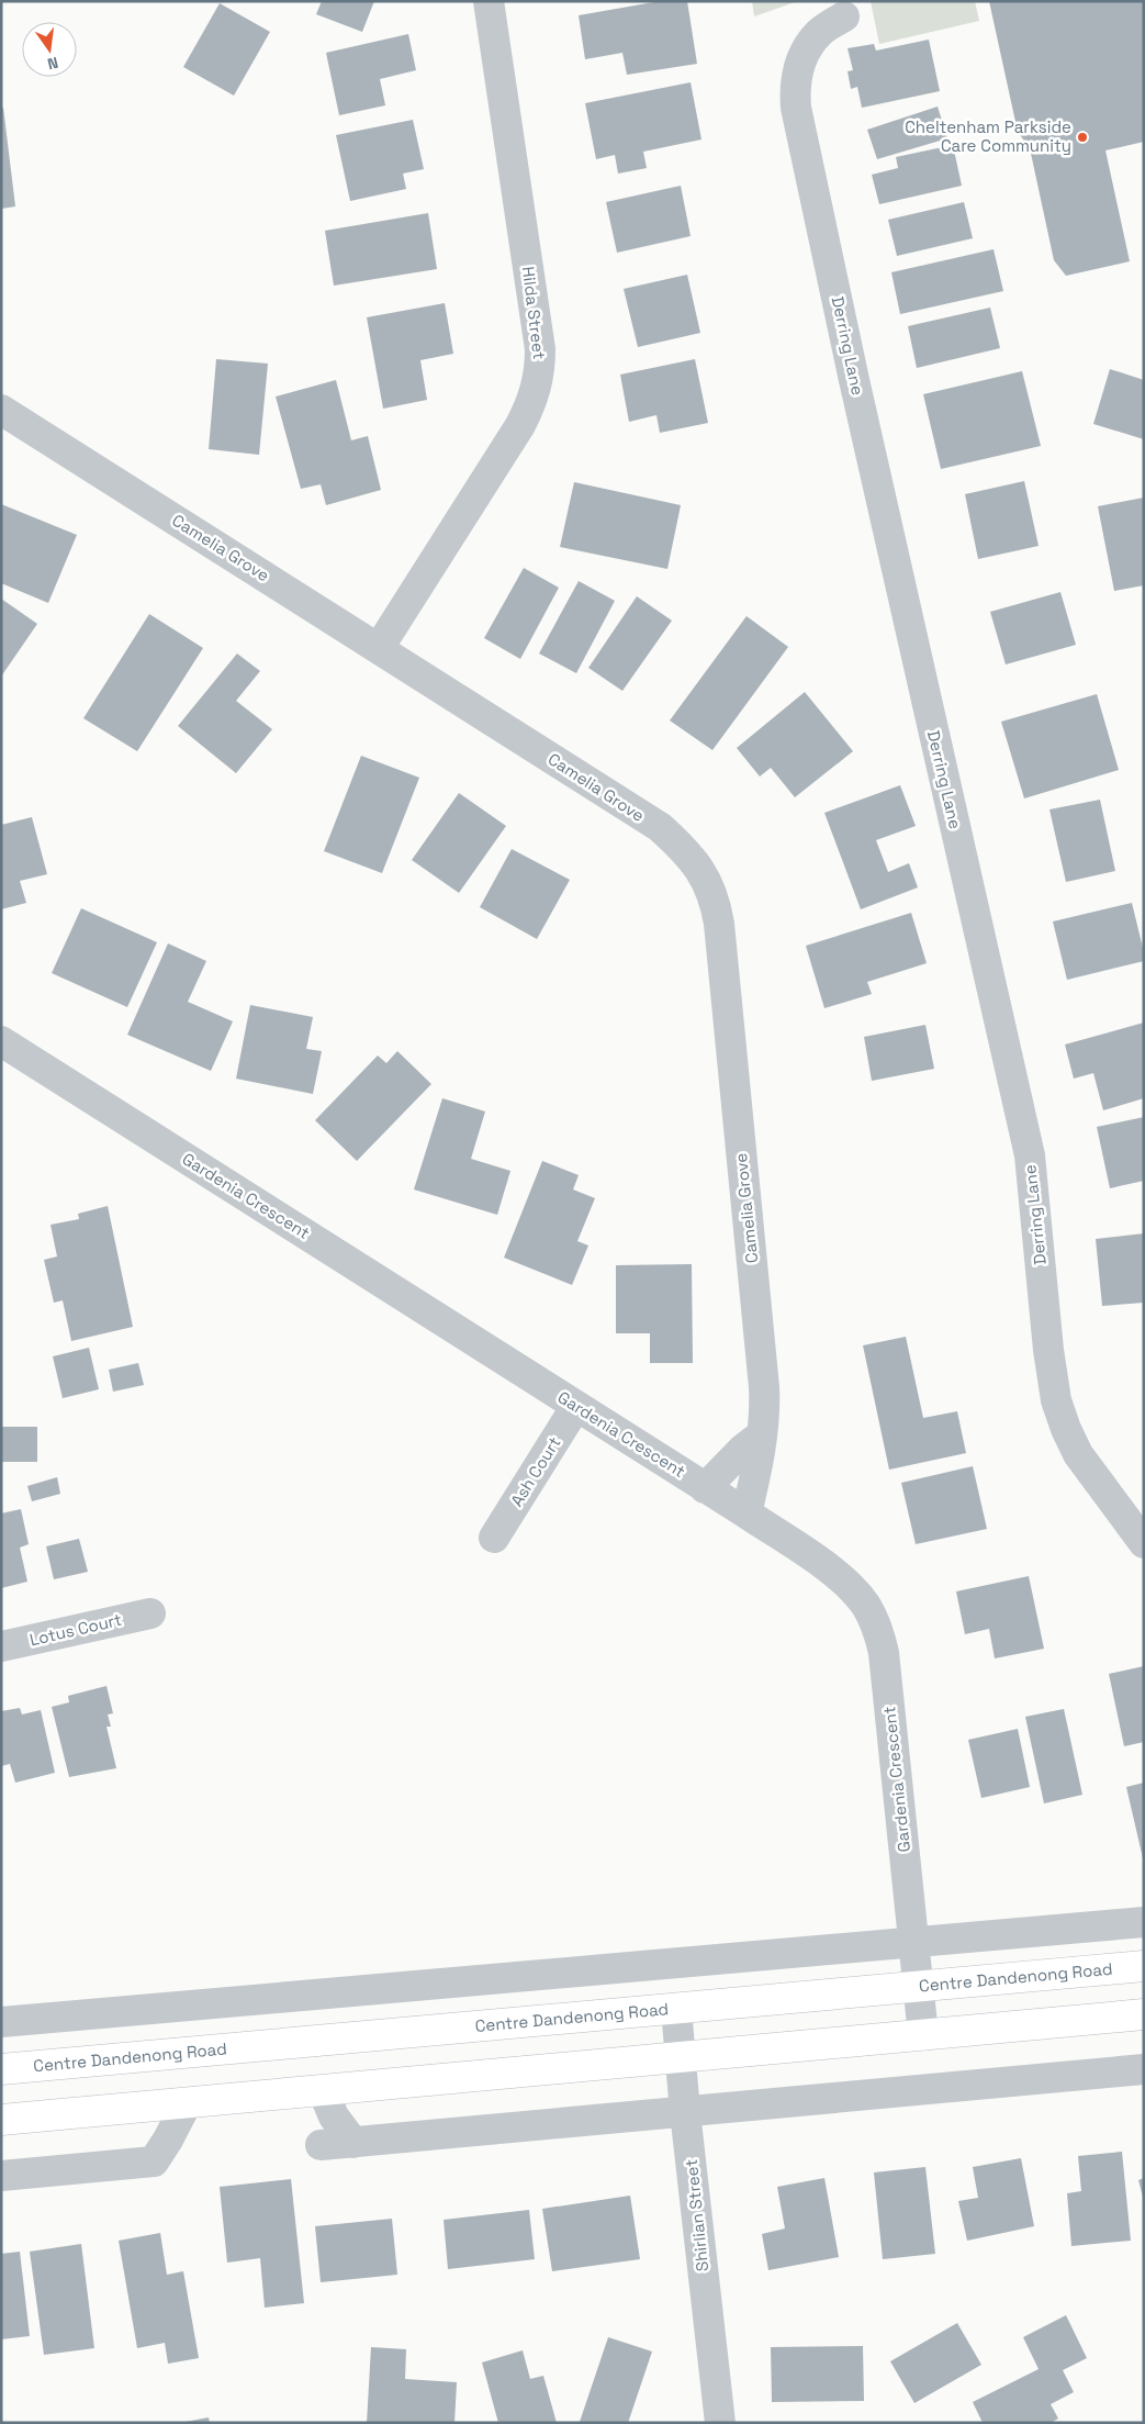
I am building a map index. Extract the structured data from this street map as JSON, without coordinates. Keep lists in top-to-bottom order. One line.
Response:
{"streets":{"main road":["Centre Dandenong Road"],"street":["Hilda Street","Derring Lane","Camelia Grove","Gardenia Crescent","Ash Court","Lotus Court","Shirlian Street"]},"crossings":[["Hilda Street","Camelia Grove"],["Camelia Grove","Gardenia Crescent"],["Gardenia Crescent","Ash Court"],["Gardenia Crescent","Centre Dandenong Road"],["Centre Dandenong Road","Shirlian Street"]],"places":["Cheltenham Parkside Care Community"],"north":"bottom"}
